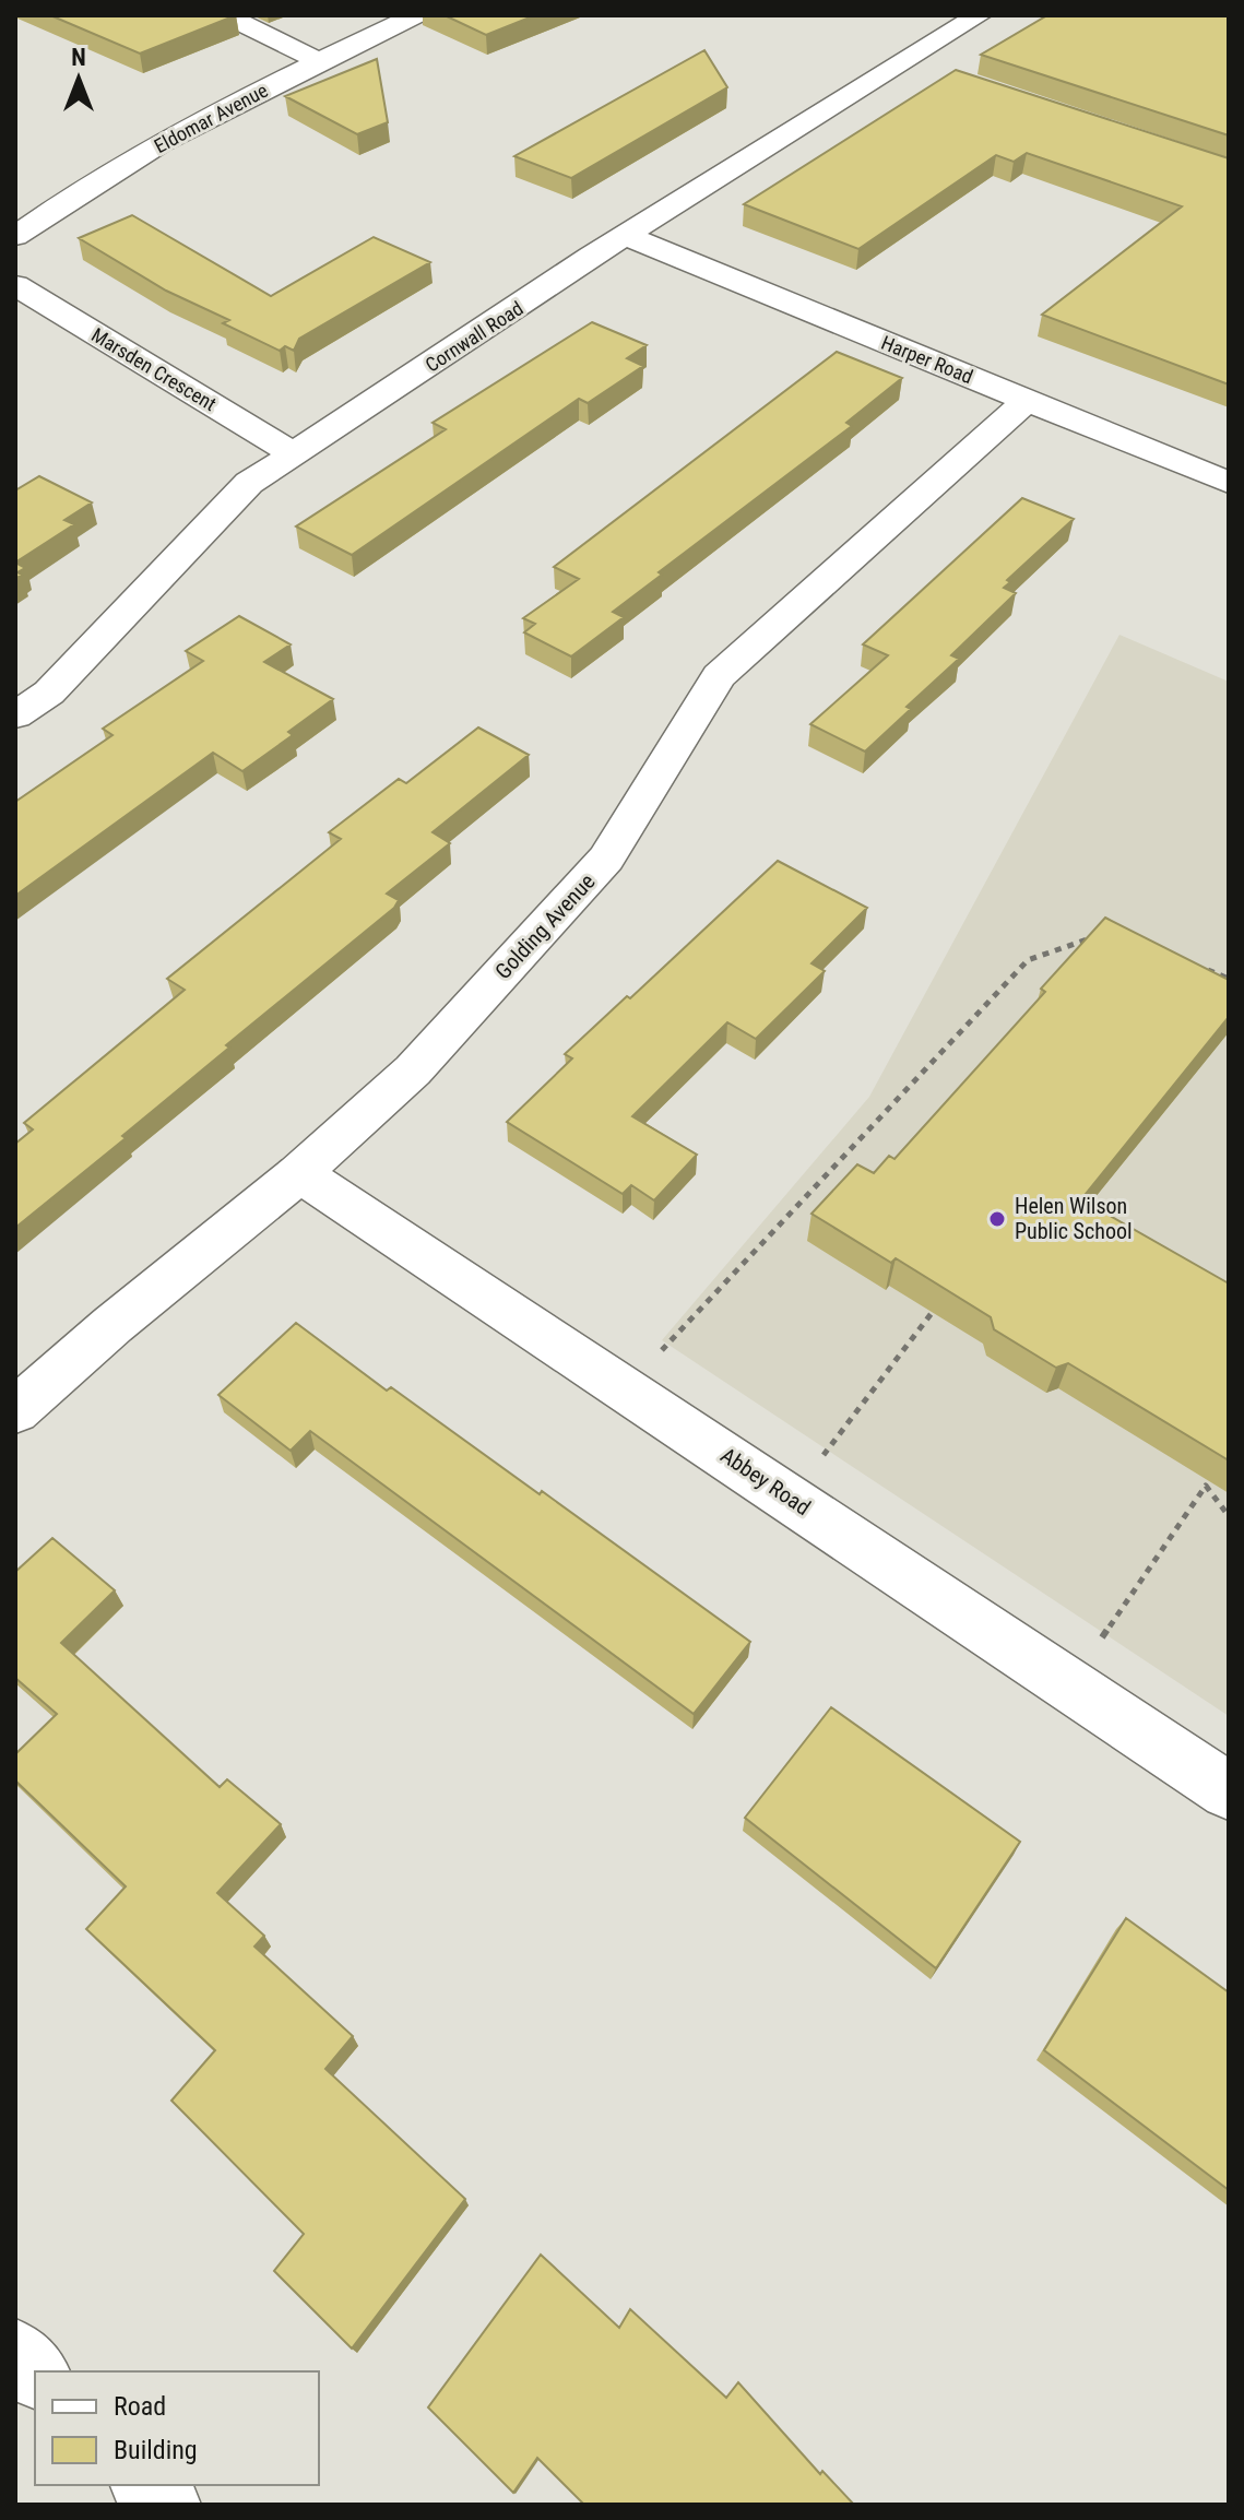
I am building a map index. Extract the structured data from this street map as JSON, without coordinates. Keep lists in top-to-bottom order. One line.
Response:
{"streets":{"street":["Eldomar Avenue","Cornwall Road","Harper Road","Marsden Crescent","Golding Avenue","Abbey Road"]},"crossings":[["Cornwall Road","Harper Road"],["Cornwall Road","Marsden Crescent"],["Harper Road","Golding Avenue"],["Golding Avenue","Abbey Road"]],"places":["Helen Wilson Public School"],"legend":["Road","Building"],"north":"top"}
